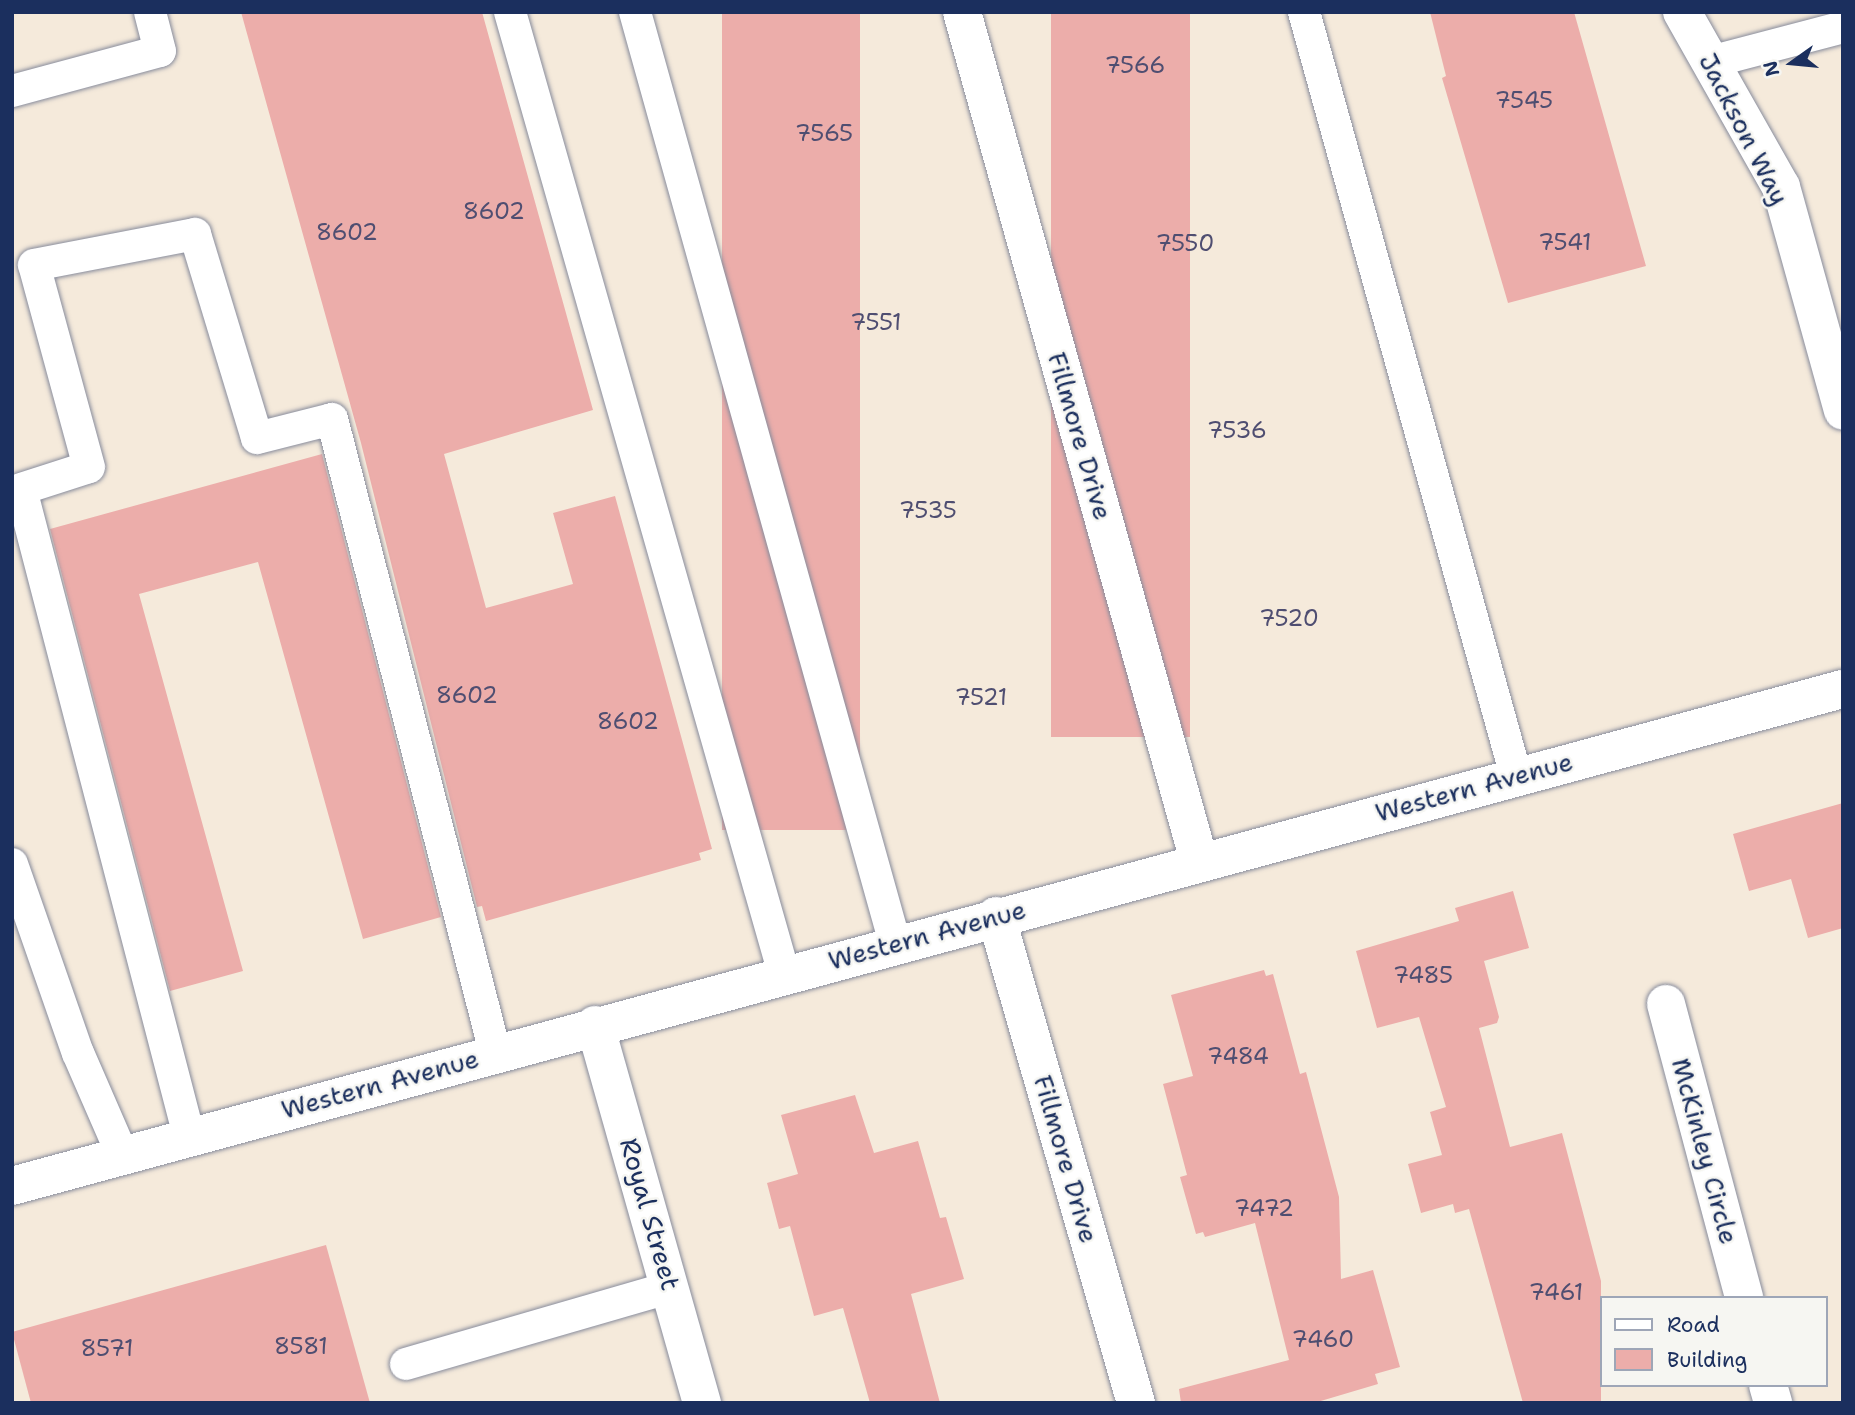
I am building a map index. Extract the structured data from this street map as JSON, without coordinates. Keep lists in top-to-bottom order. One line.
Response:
{"streets":{"street":["Jackson Way","Fillmore Drive","Western Avenue","McKinley Circle","Royal Street"]},"crossings":[["Fillmore Drive","Western Avenue"],["Western Avenue","Royal Street"]],"house_numbers":["7566","7545","7565","8602","8602","7541","7550","7551","7536","7535","7520","8602","7521","8602","7485","7484","7472","7461","7460","8581","8571"],"legend":["Road","Building"],"north":"left"}
